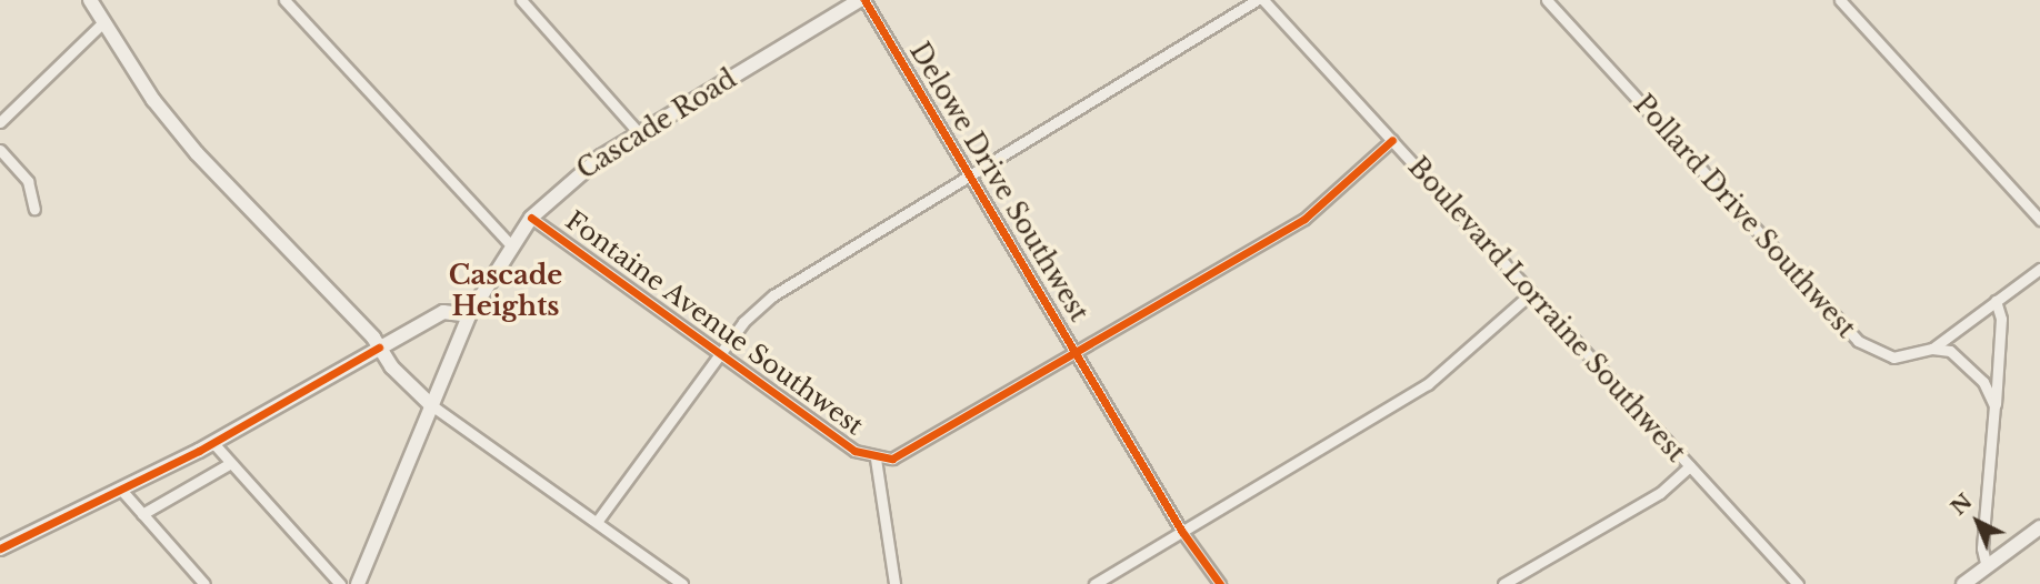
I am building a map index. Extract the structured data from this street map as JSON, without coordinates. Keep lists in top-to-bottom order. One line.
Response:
{"streets":{"street":["Cascade Road","Delowe Drive Southwest","Pollard Drive Southwest","Boulevard Lorraine Southwest","Fontaine Avenue Southwest"]},"crossings":[["Cascade Road","Delowe Drive Southwest"],["Cascade Road","Fontaine Avenue Southwest"]],"districts":["Cascade Heights"],"north":"top left"}
